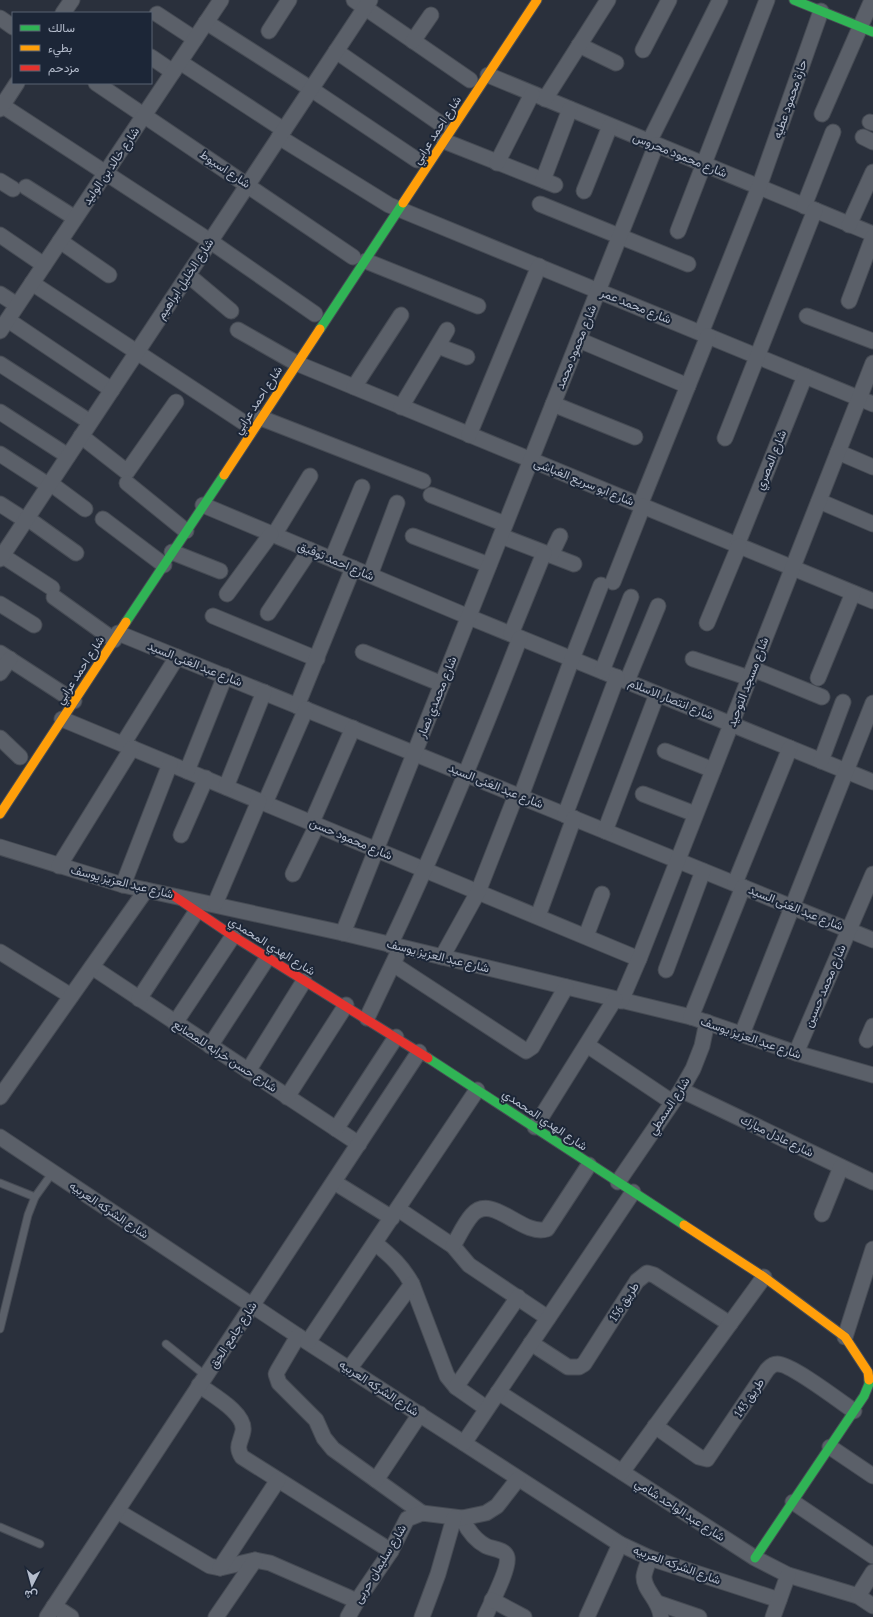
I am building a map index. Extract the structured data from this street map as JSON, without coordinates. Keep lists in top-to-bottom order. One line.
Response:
{"streets":{"street":["حارة محمود عطيه","شارع احمد عرابي","شارع محمود محروس","شارع خالد بن الوليد","شارع اسيوط","شارع الخليل ابراهيم","شارع محمد عمر","شارع محمود محمد","شارع المصري","شارع ابو سريع الغباشى","شارع احمد توفيق","شارع عبد الغنى السيد","شارع مسجد التوحيد","شارع محمدي نصار","شارع انتصار الاسلام","شارع محمود حسن","شارع عبد العزيز يوسف","شارع الهدي المحمدي","شارع محمد حسين","شارع حسن خرابه للمصانع","شارع السمطي","شارع عادل مبارك","شارع الشركه العربيه","طريق 156","شارع جامع الحق","طريق 143","شارع عبد الواحد شامي","شارع سليمان حربى"]},"crossings":[["حارة محمود عطيه","شارع محمود محروس"],["حارة محمود عطيه","شارع محمد عمر"],["حارة محمود عطيه","شارع ابو سريع الغباشى"],["حارة محمود عطيه","شارع عبد الغنى السيد"],["حارة محمود عطيه","شارع انتصار الاسلام"],["حارة محمود عطيه","شارع محمود حسن"],["حارة محمود عطيه","شارع عبد العزيز يوسف"],["شارع احمد عرابي","شارع محمود محروس"],["شارع احمد عرابي","شارع اسيوط"],["شارع احمد عرابي","شارع محمد عمر"],["شارع احمد عرابي","شارع ابو سريع الغباشى"],["شارع احمد عرابي","شارع احمد توفيق"],["شارع احمد عرابي","شارع عبد الغنى السيد"],["شارع احمد عرابي","شارع محمود حسن"],["شارع محمود محروس","شارع الخليل ابراهيم"],["شارع محمود محروس","شارع محمود محمد"],["شارع خالد بن الوليد","شارع اسيوط"],["شارع خالد بن الوليد","شارع محمد عمر"],["شارع اسيوط","شارع الخليل ابراهيم"],["شارع الخليل ابراهيم","شارع محمد عمر"],["شارع الخليل ابراهيم","شارع عبد الغنى السيد"],["شارع محمد عمر","شارع محمود محمد"],["شارع محمد عمر","شارع المصري"],["شارع محمد عمر","شارع مسجد التوحيد"],["شارع محمود محمد","شارع ابو سريع الغباشى"],["شارع محمود محمد","شارع محمدي نصار"],["شارع المصري","شارع ابو سريع الغباشى"],["شارع ابو سريع الغباشى","شارع مسجد التوحيد"],["شارع ابو سريع الغباشى","شارع محمدي نصار"],["شارع احمد توفيق","شارع محمدي نصار"],["شارع احمد توفيق","شارع انتصار الاسلام"],["شارع عبد الغنى السيد","شارع مسجد التوحيد"],["شارع عبد الغنى السيد","شارع محمدي نصار"],["شارع عبد الغنى السيد","شارع محمد حسين"],["شارع مسجد التوحيد","شارع انتصار الاسلام"],["شارع مسجد التوحيد","شارع محمود حسن"],["شارع مسجد التوحيد","شارع عبد العزيز يوسف"],["شارع مسجد التوحيد","شارع الهدي المحمدي"],["شارع مسجد التوحيد","شارع عادل مبارك"],["شارع محمدي نصار","شارع انتصار الاسلام"],["شارع محمدي نصار","شارع محمود حسن"],["شارع محمدي نصار","شارع عبد العزيز يوسف"],["شارع عبد العزيز يوسف","شارع الهدي المحمدي"],["شارع عبد العزيز يوسف","شارع محمد حسين"],["شارع عبد العزيز يوسف","شارع السمطي"],["شارع الهدي المحمدي","شارع السمطي"],["شارع الهدي المحمدي","شارع جامع الحق"],["شارع حسن خرابه للمصانع","شارع جامع الحق"],["شارع السمطي","شارع عادل مبارك"],["شارع الشركه العربيه","شارع جامع الحق"]],"legend":["سالك","بطيء","مزدحم"],"north":"bottom"}
